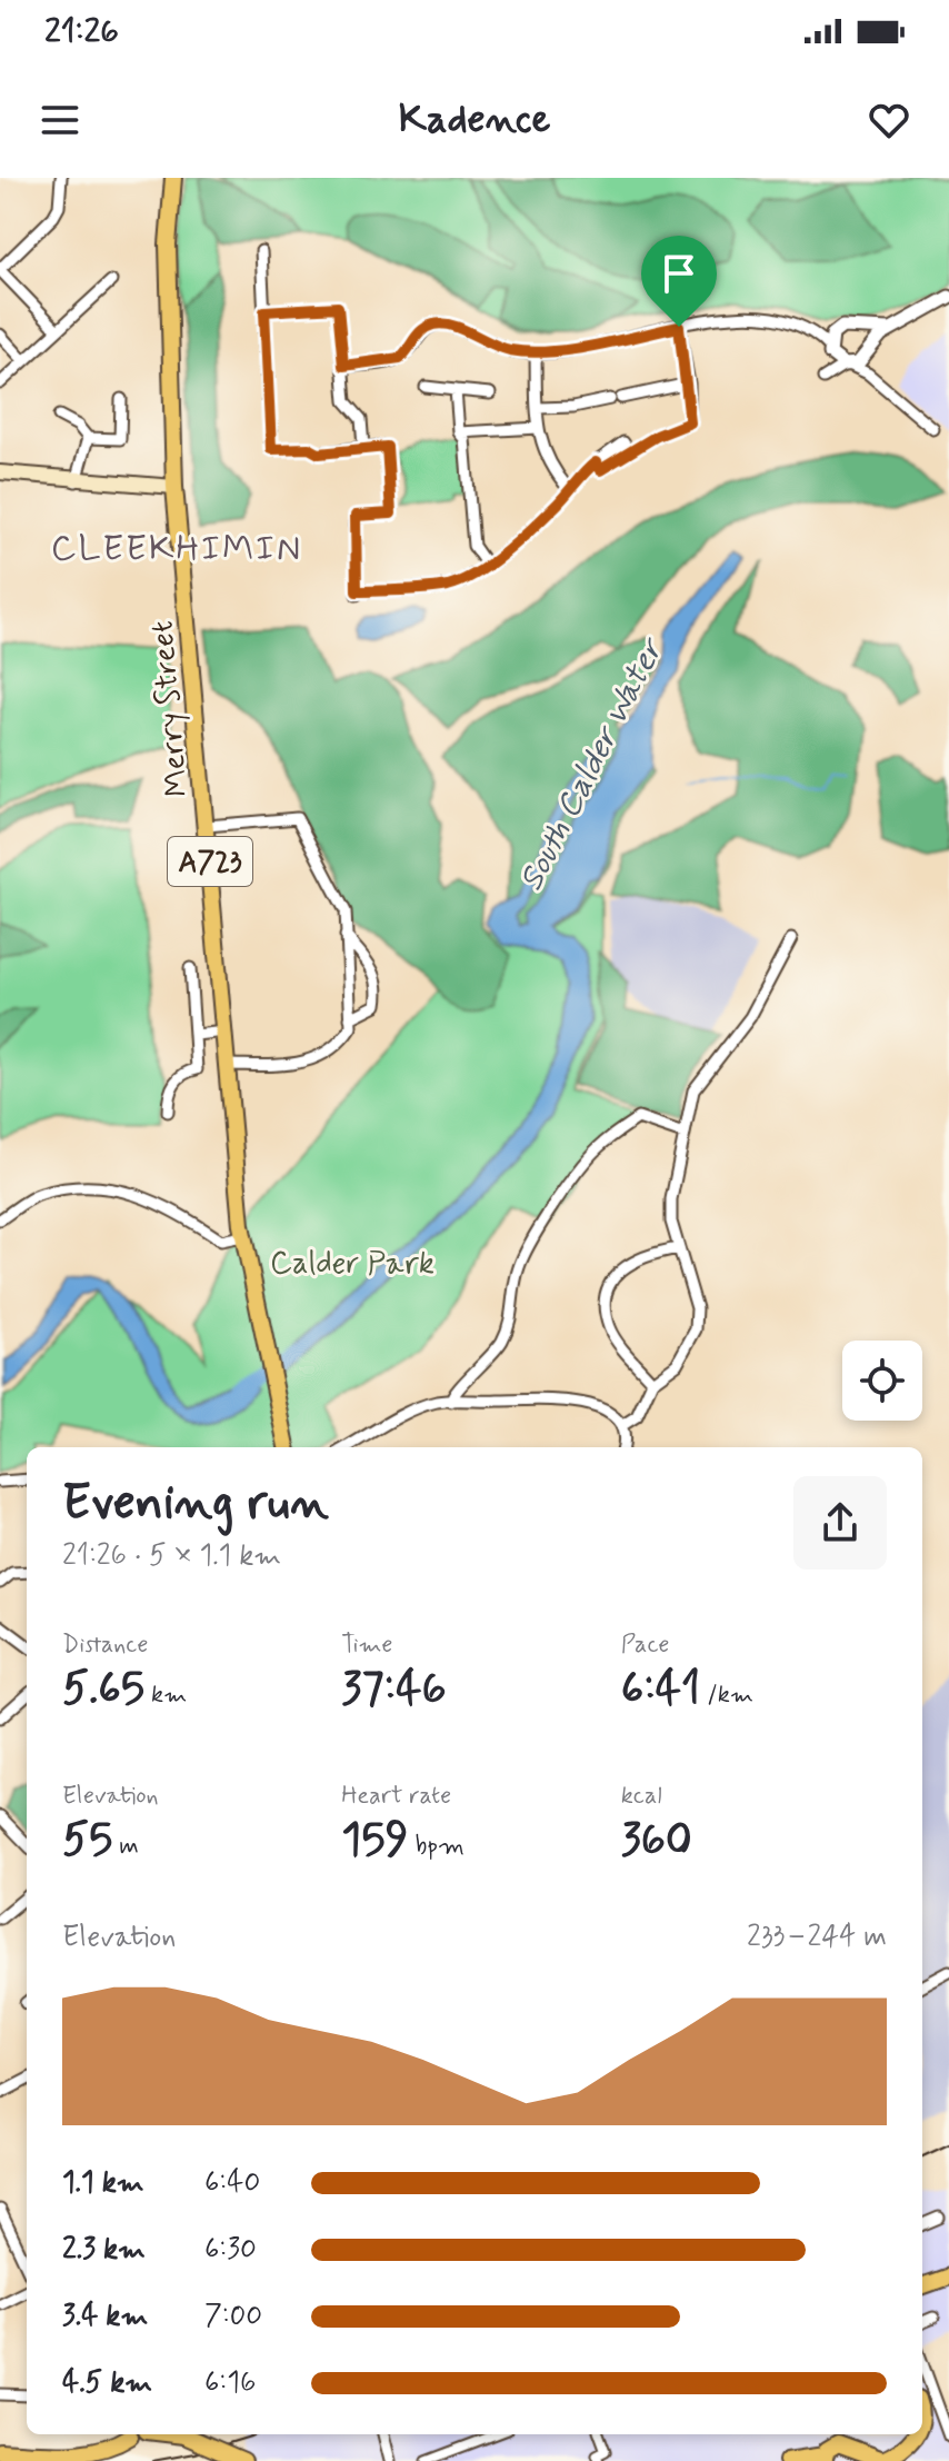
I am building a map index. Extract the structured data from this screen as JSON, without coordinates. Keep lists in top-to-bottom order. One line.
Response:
{"streets":{"main road":["Merry Street","A723"]},"crossings":[["Merry Street","A723"]],"districts":["CLEEKHIMIN"],"water":["South Calder Water"],"parks":["Calder Park"],"page":{"status":"21:26","header":"Kadence","heading":["Evening run","21:26 · 5 × 1.1 km"],"stats":[["Distance","5.65 km"],["Time","37:46"],["Pace","6:41 /km"],["Elevation","55 m"],["Heart rate","159 bpm"],["kcal","360"]],"chart":["Elevation","233–244 m"],"list":[{"name":"1.1 km","note":"6:40"},{"name":"2.3 km","note":"6:30"},{"name":"3.4 km","note":"7:00"},{"name":"4.5 km","note":"6:16"}]}}
